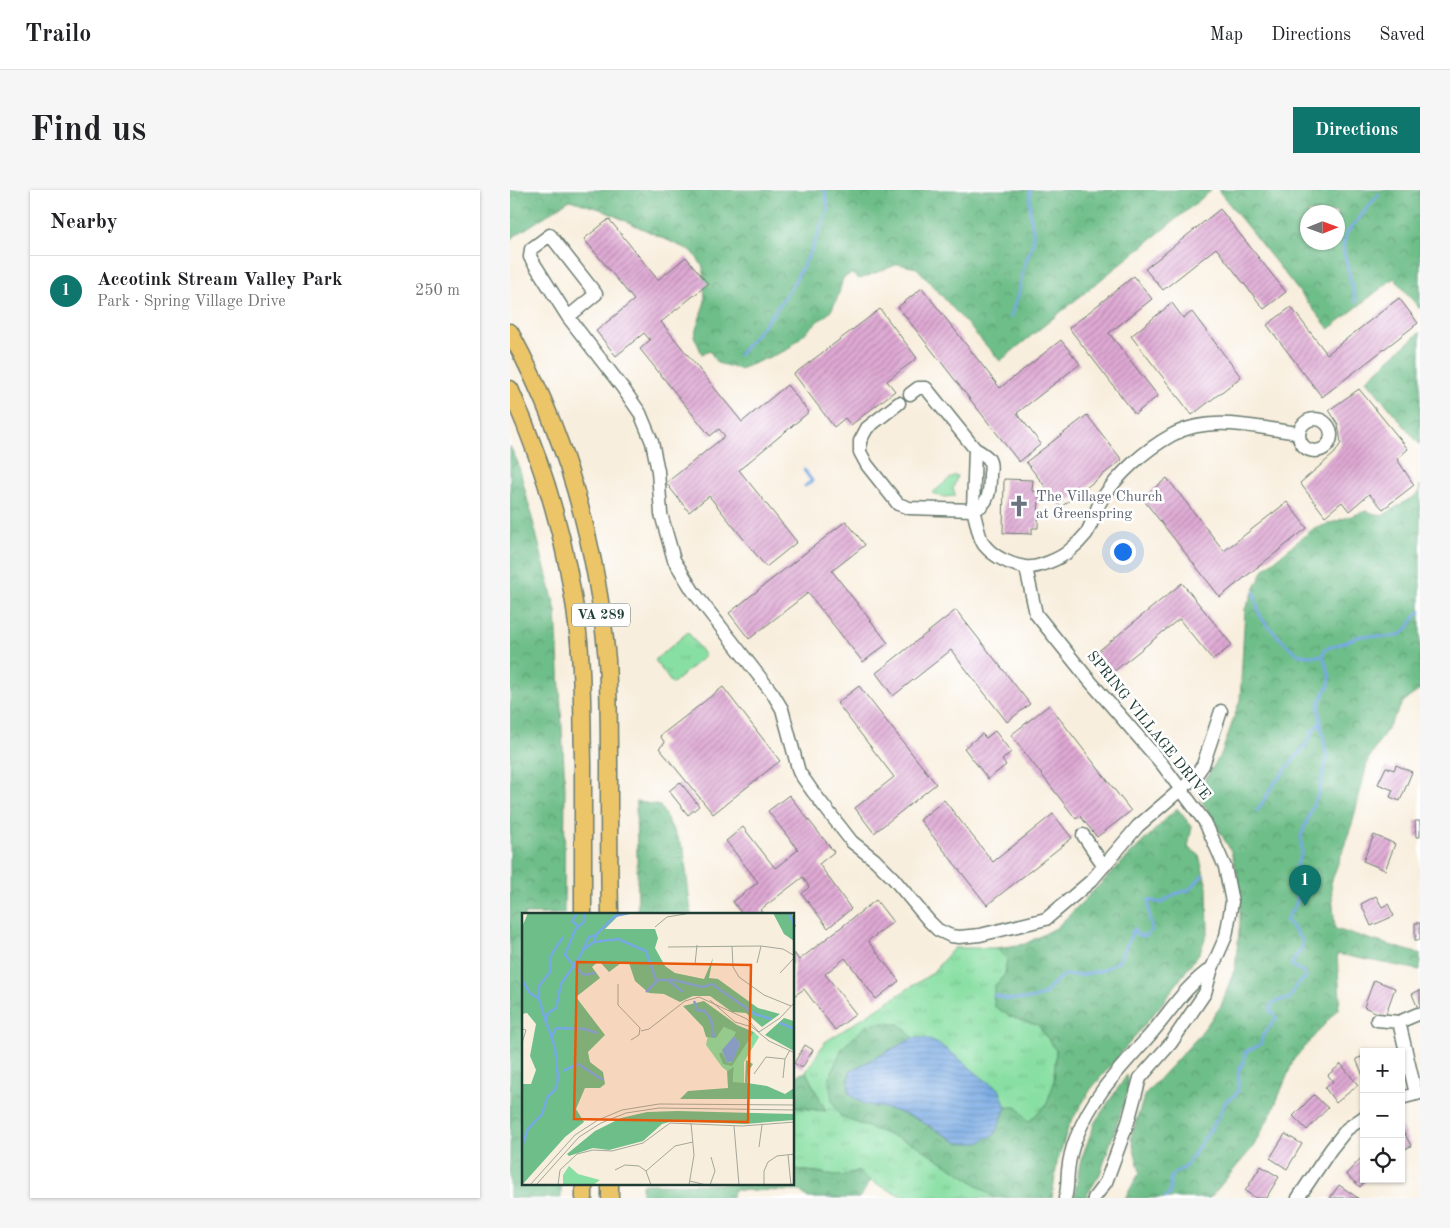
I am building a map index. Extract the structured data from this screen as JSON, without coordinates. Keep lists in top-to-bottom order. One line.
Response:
{"streets":{"main road":["VA 289"],"street":["SPRING VILLAGE DRIVE"]},"places":{"church":["The Village Church at Greenspring"]},"north":"right","page":{"header":"Trailo","nav":["Map","Directions","Saved"],"buttons":"Directions","title":"Find us","heading":"Nearby","list":[{"mark":"1","name":"Accotink Stream Valley Park","note":"Park · Spring Village Drive","value":"250 m"}],"pins":"1","map_buttons":["+","−"]}}
